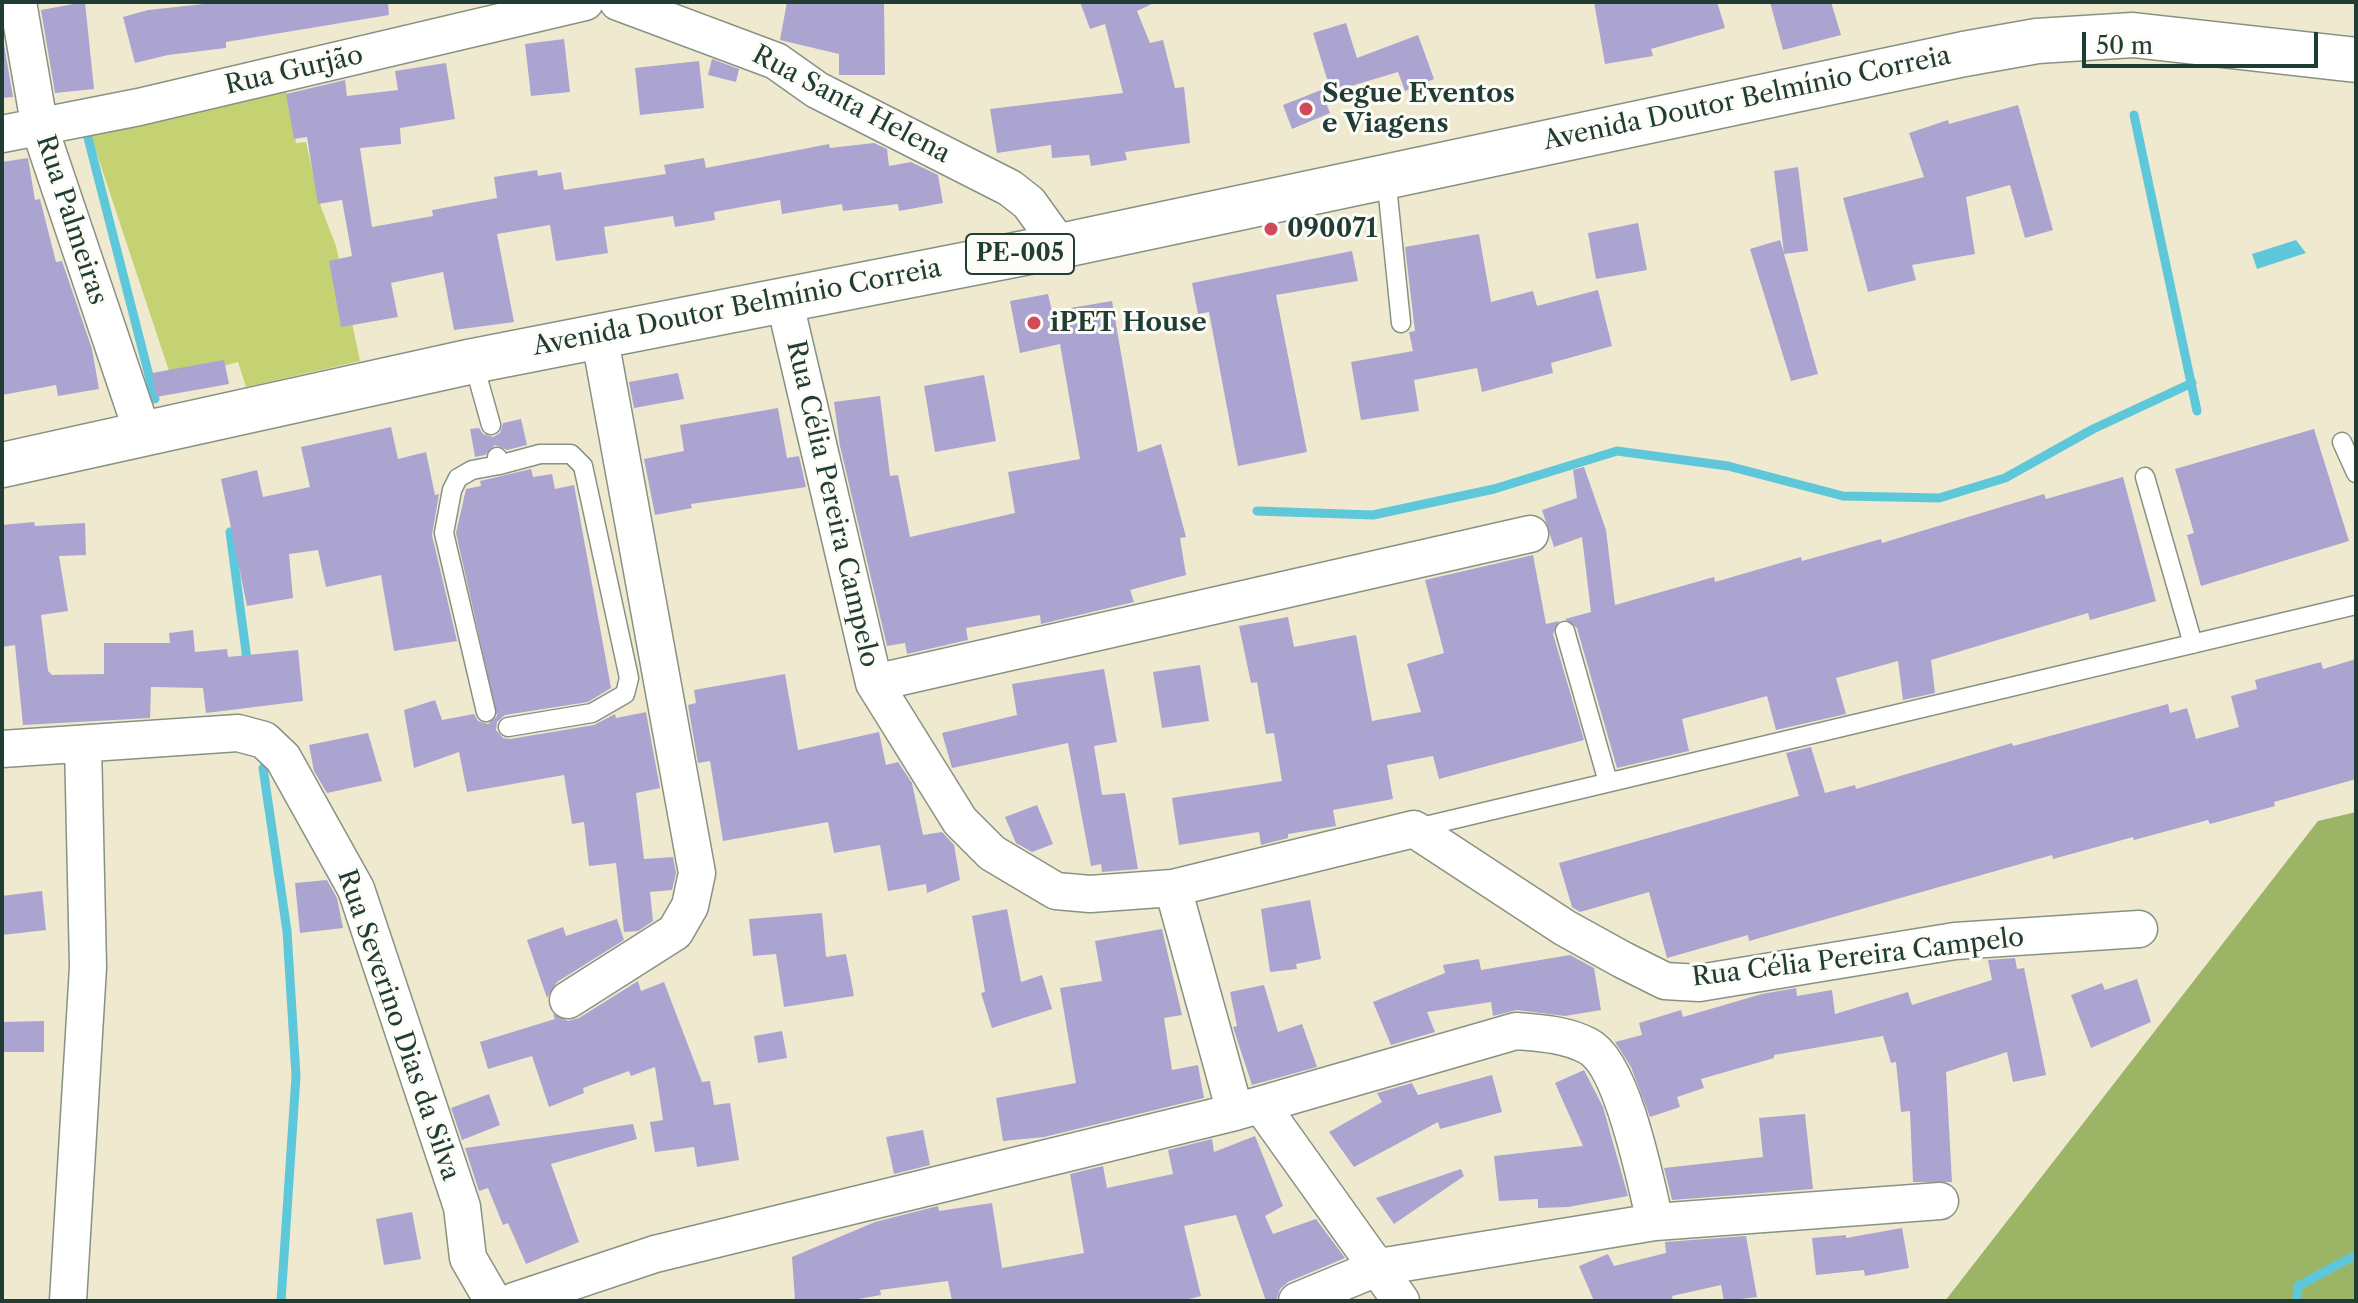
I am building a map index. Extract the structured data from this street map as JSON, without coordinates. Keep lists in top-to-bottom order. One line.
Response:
{"streets":{"main road":["Avenida Doutor Belmínio Correia","PE-005"],"street":["Rua Gurjão","Rua Santa Helena","Rua Palmeiras","Rua Célia Pereira Campelo","Rua Severino Dias da Silva"]},"crossings":[["Rua Gurjão","Rua Palmeiras"],["Avenida Doutor Belmínio Correia","Rua Santa Helena"],["Avenida Doutor Belmínio Correia","Rua Palmeiras"],["Avenida Doutor Belmínio Correia","Rua Célia Pereira Campelo"]],"places":["Segue Eventos e Viagens","090071","iPET House"],"scale_bar":"50 m"}
